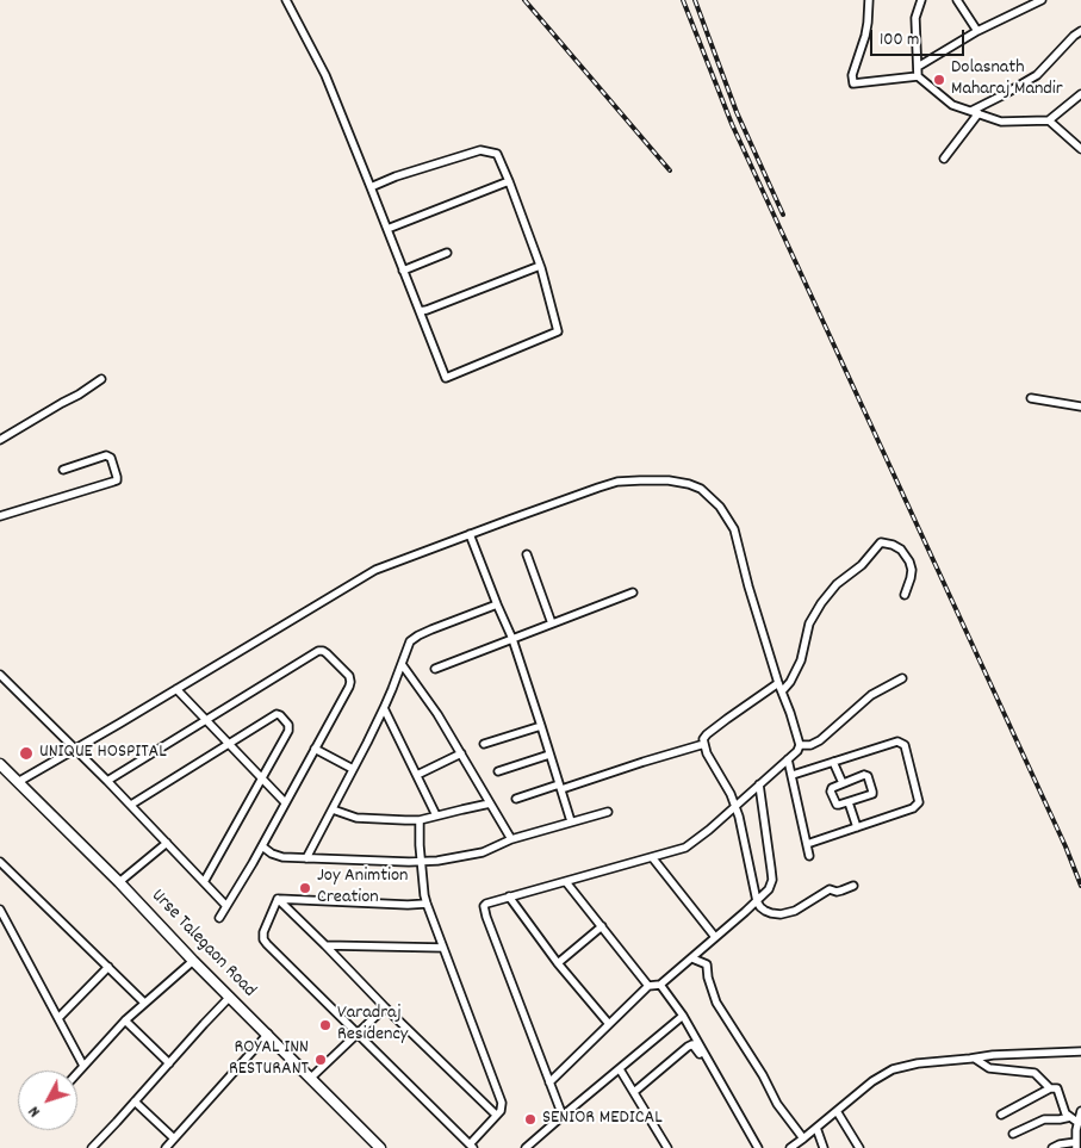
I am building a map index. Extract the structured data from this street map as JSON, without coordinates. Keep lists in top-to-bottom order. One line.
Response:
{"streets":{"highway":["Urse Talegaon Road"]},"places":["Dolasnath Maharaj Mandir","UNIQUE HOSPITAL","Joy Animtion Creation","Varadraj Residency","ROYAL INN RESTURANT","SENIOR MEDICAL"],"scale_bar":"100 m","north":"bottom left"}
